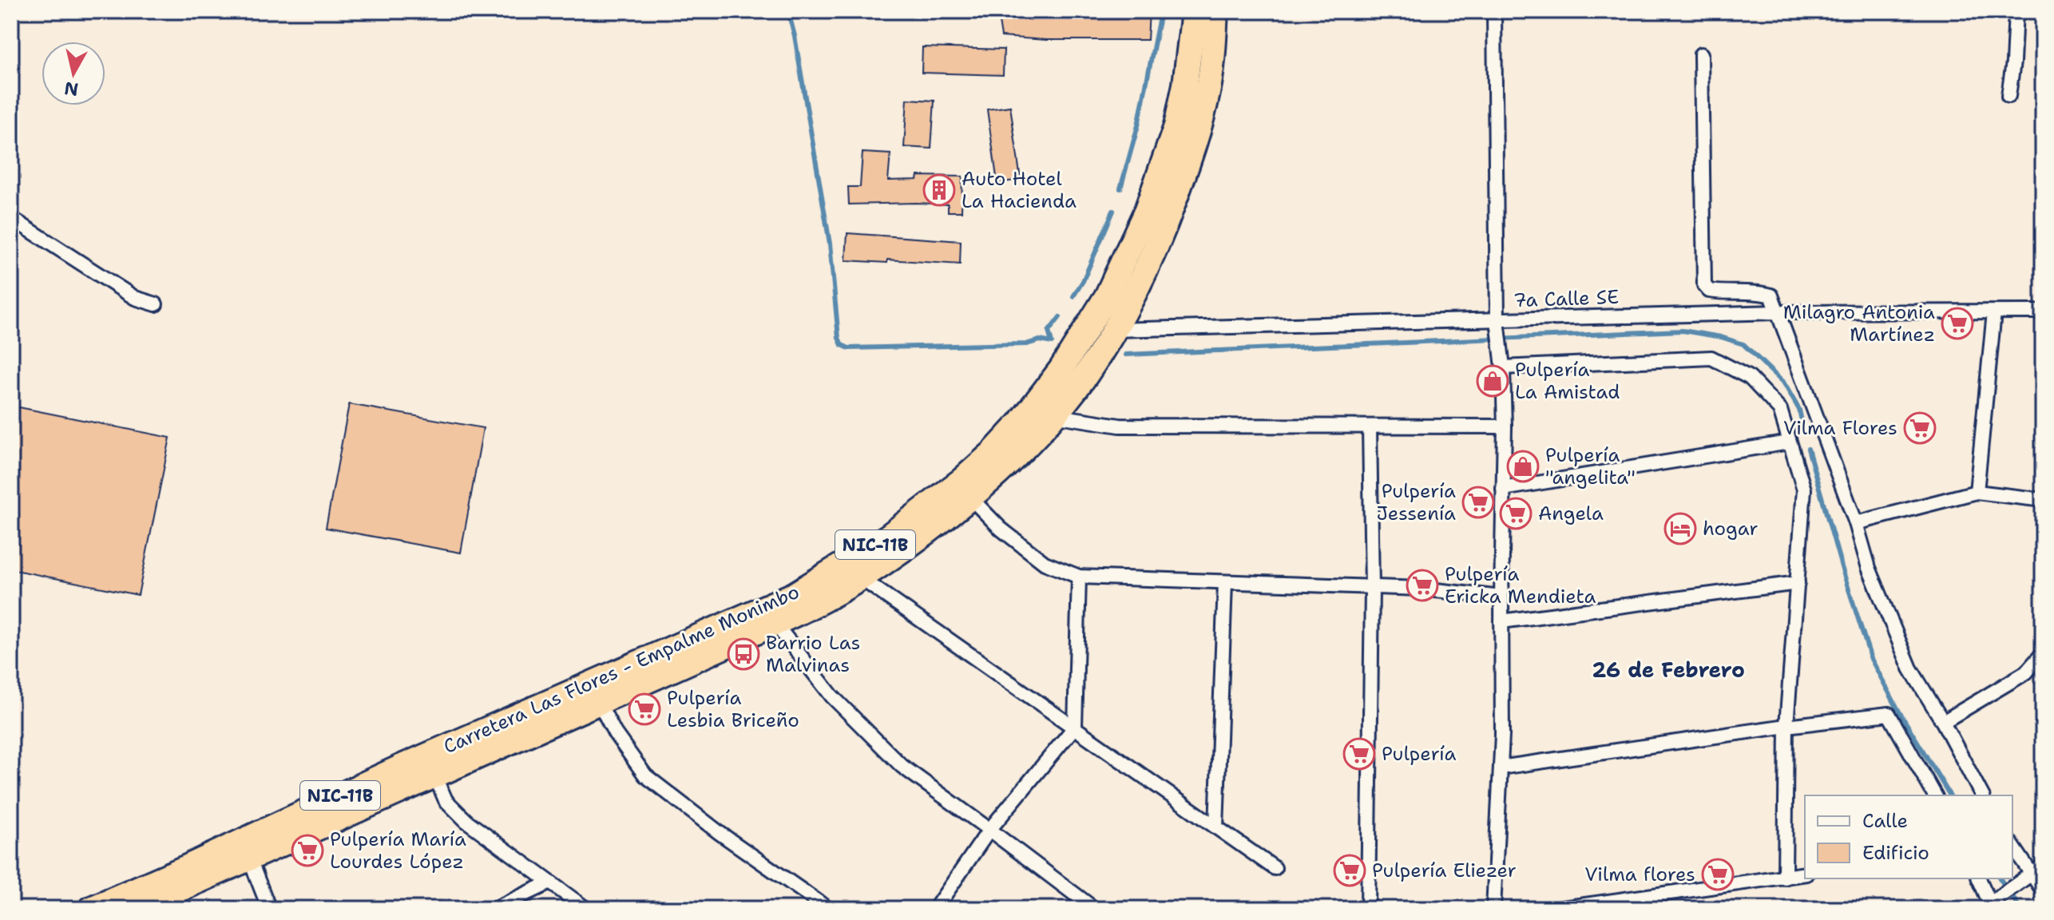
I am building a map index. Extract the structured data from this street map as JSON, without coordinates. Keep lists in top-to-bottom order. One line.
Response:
{"streets":{"highway":["NIC-11B","Carretera Las Flores - Empalme Monimbo"],"street":["7a Calle SE"]},"crossings":[["7a Calle SE","Carretera Las Flores - Empalme Monimbo"]],"districts":["26 de Febrero"],"places":{"building":["Auto Hotel La Hacienda"],"supermarket":["Milagro Antonia Martínez","Vilma Flores","Pulpería Jessenía","Angela","Pulpería Ericka Mendieta","Pulpería Lesbia Briceño","Pulpería","Pulpería María Lourdes López","Pulpería Eliezer","Vilma flores"],"shop":["Pulpería La Amistad","Pulpería \"angelita\""],"hotel":["hogar"],"bus stop":["Barrio Las Malvinas"]},"legend":["Calle","Edificio"],"north":"bottom"}
